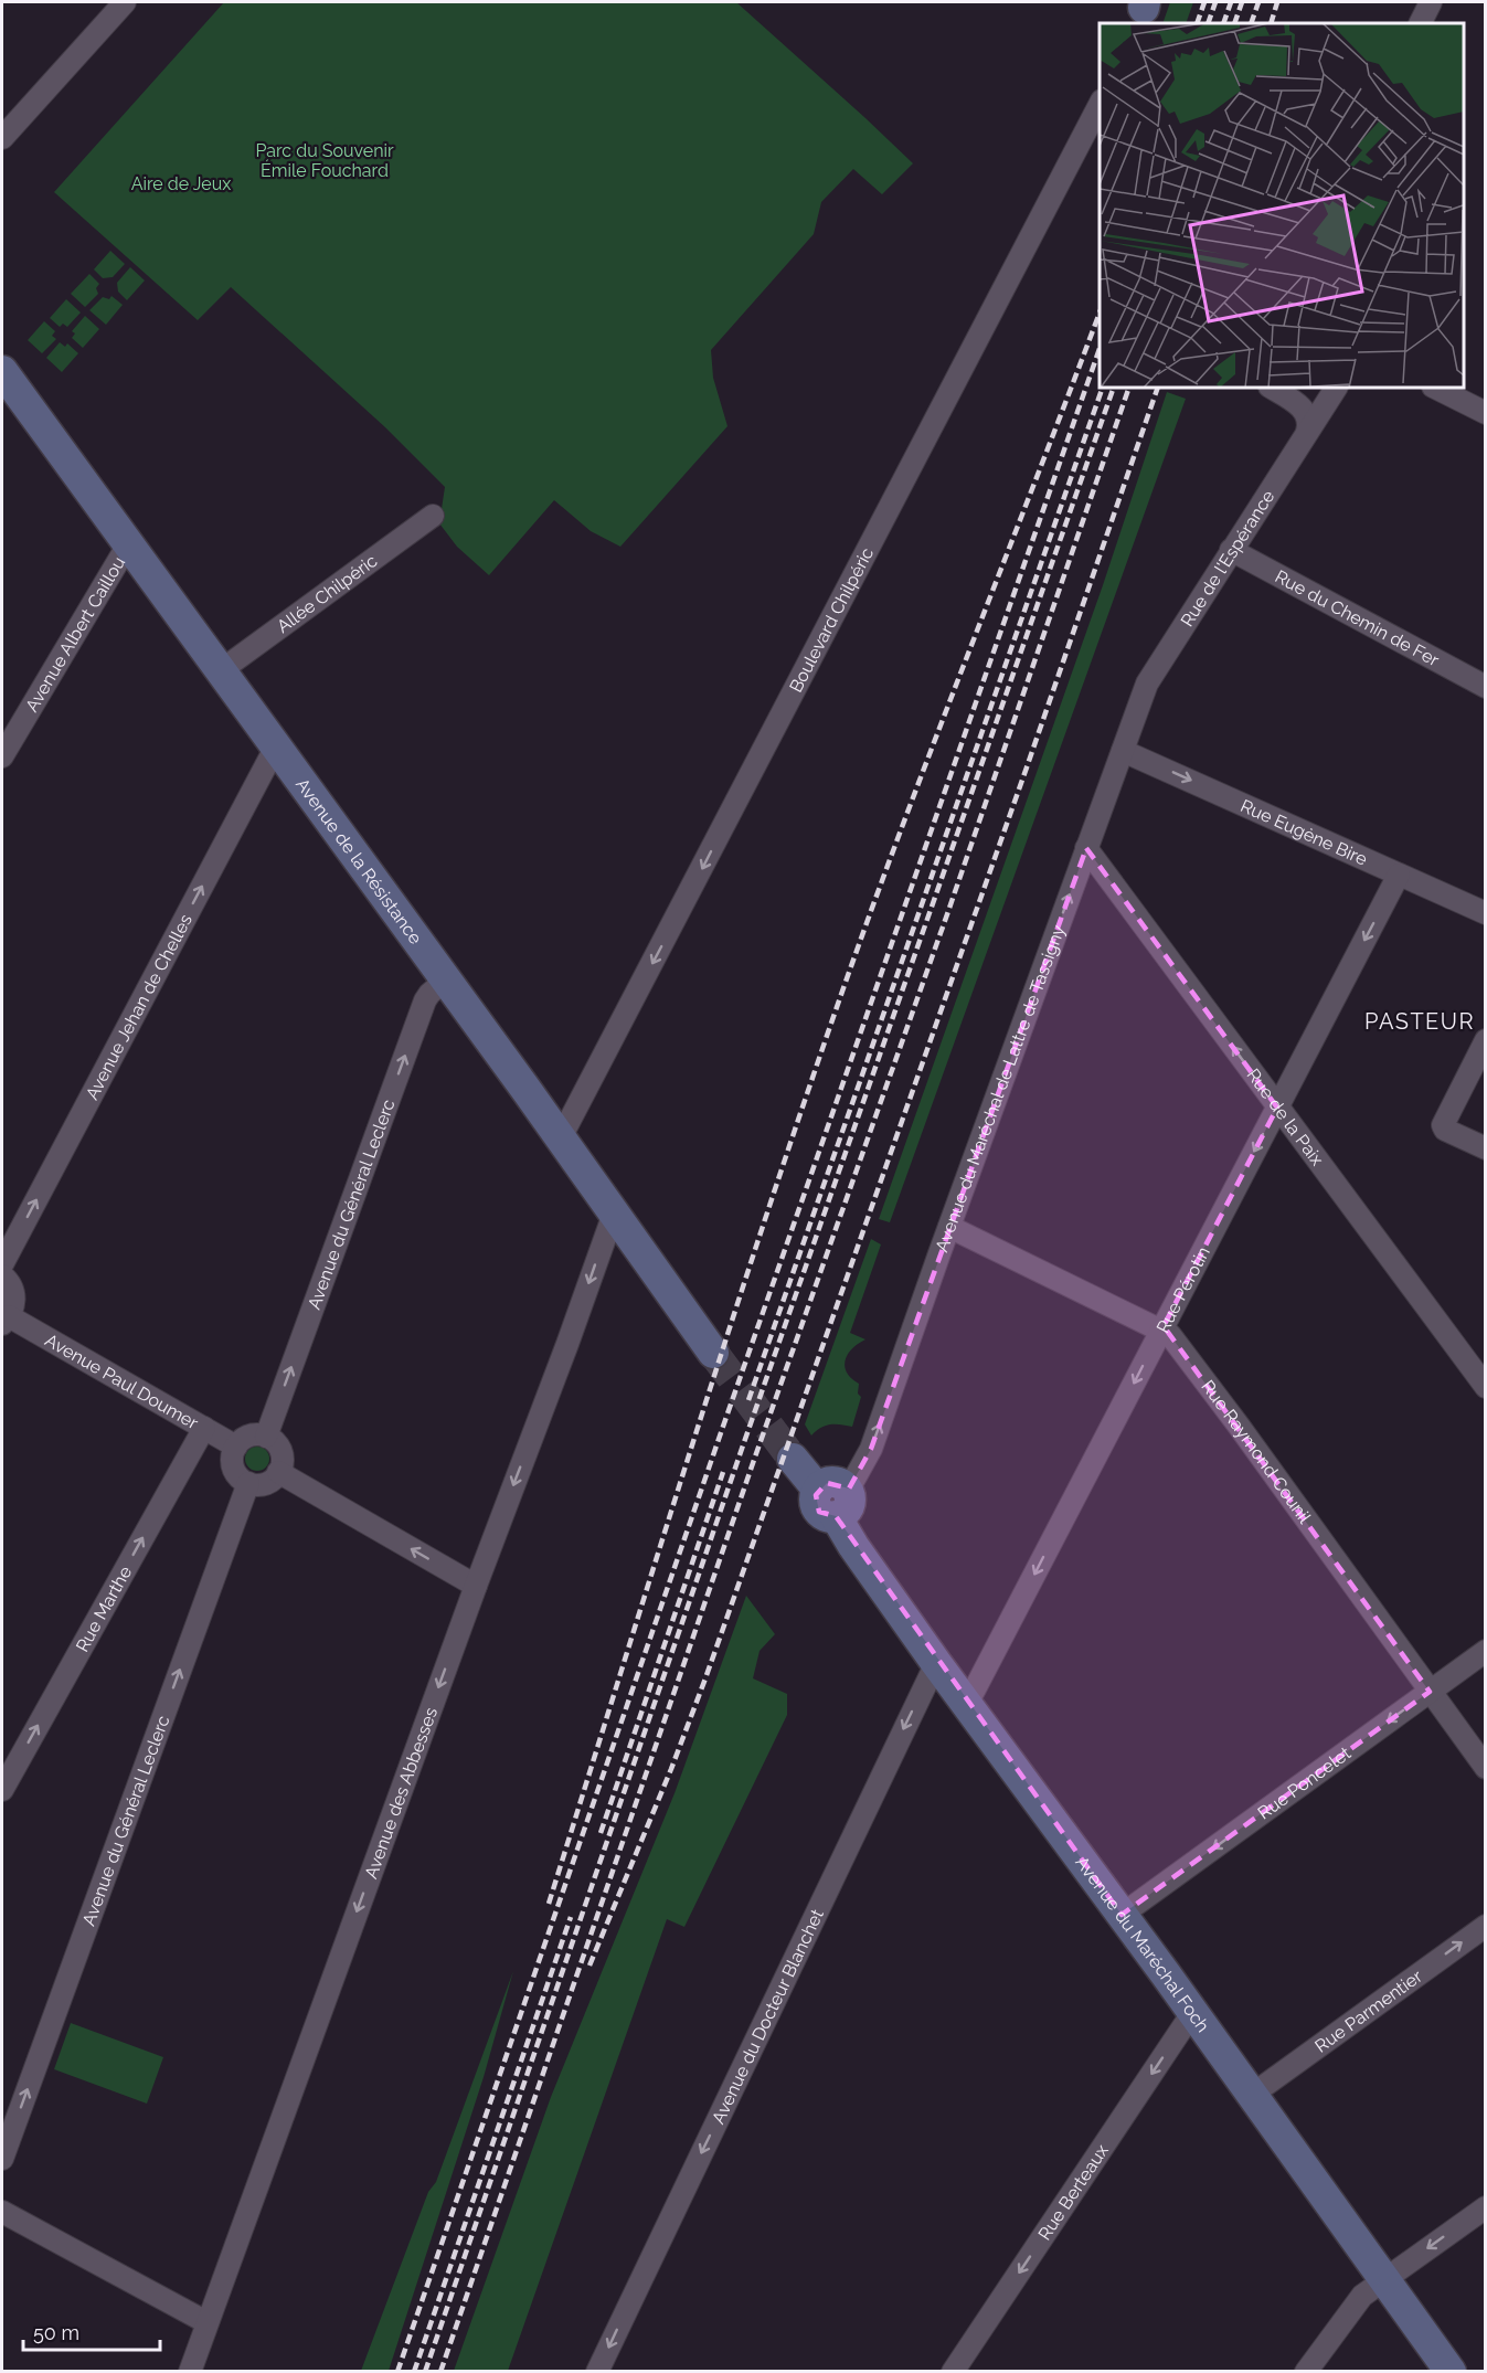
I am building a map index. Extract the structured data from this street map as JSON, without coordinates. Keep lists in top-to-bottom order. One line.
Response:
{"streets":{"street":["Rue de l'Espérance","Allée Chilpéric","Rue du Chemin de Fer","Boulevard Chilpéric","Avenue Albert Caillou","Rue Eugène Bire","Avenue de la Résistance","Avenue Jehan de Chelles","Avenue du Maréchal de Lattre de Tassigny","Rue de la Paix","Avenue du Général Leclerc","Rue Pérotin","Avenue Paul Doumer","Rue Raymond Counil","Rue Marthe","Rue Poncelet","Avenue des Abbesses","Avenue du Maréchal Foch","Rue Parmentier","Avenue du Docteur Blanchet","Rue Berteaux"]},"crossings":[["Rue de l'Espérance","Rue du Chemin de Fer"],["Rue de l'Espérance","Avenue du Maréchal de Lattre de Tassigny"],["Allée Chilpéric","Avenue de la Résistance"],["Boulevard Chilpéric","Avenue de la Résistance"],["Avenue Albert Caillou","Avenue de la Résistance"],["Rue Eugène Bire","Avenue du Maréchal de Lattre de Tassigny"],["Rue Eugène Bire","Rue Pérotin"],["Avenue de la Résistance","Avenue Jehan de Chelles"],["Avenue de la Résistance","Avenue du Général Leclerc"],["Avenue de la Résistance","Avenue des Abbesses"],["Avenue du Maréchal de Lattre de Tassigny","Rue de la Paix"],["Avenue du Maréchal de Lattre de Tassigny","Rue Raymond Counil"],["Avenue du Maréchal de Lattre de Tassigny","Avenue du Maréchal Foch"],["Rue de la Paix","Rue Pérotin"],["Avenue du Général Leclerc","Avenue Paul Doumer"],["Rue Pérotin","Rue Raymond Counil"],["Rue Pérotin","Avenue du Maréchal Foch"],["Avenue Paul Doumer","Rue Marthe"],["Rue Raymond Counil","Rue Poncelet"],["Rue Poncelet","Avenue du Maréchal Foch"],["Avenue du Maréchal Foch","Rue Parmentier"],["Avenue du Maréchal Foch","Avenue du Docteur Blanchet"],["Avenue du Maréchal Foch","Rue Berteaux"]],"one_way":["Boulevard Chilpéric","Rue Eugène Bire","Avenue Jehan de Chelles","Avenue du Maréchal de Lattre de Tassigny","Rue de la Paix","Avenue du Général Leclerc","Rue Pérotin","Rue Marthe","Rue Poncelet","Avenue des Abbesses","Rue Parmentier","Avenue du Docteur Blanchet","Rue Berteaux"],"districts":["PASTEUR"],"parks":["Parc du Souvenir Émile Fouchard","Aire de Jeux"],"scale_bar":"50 m"}
